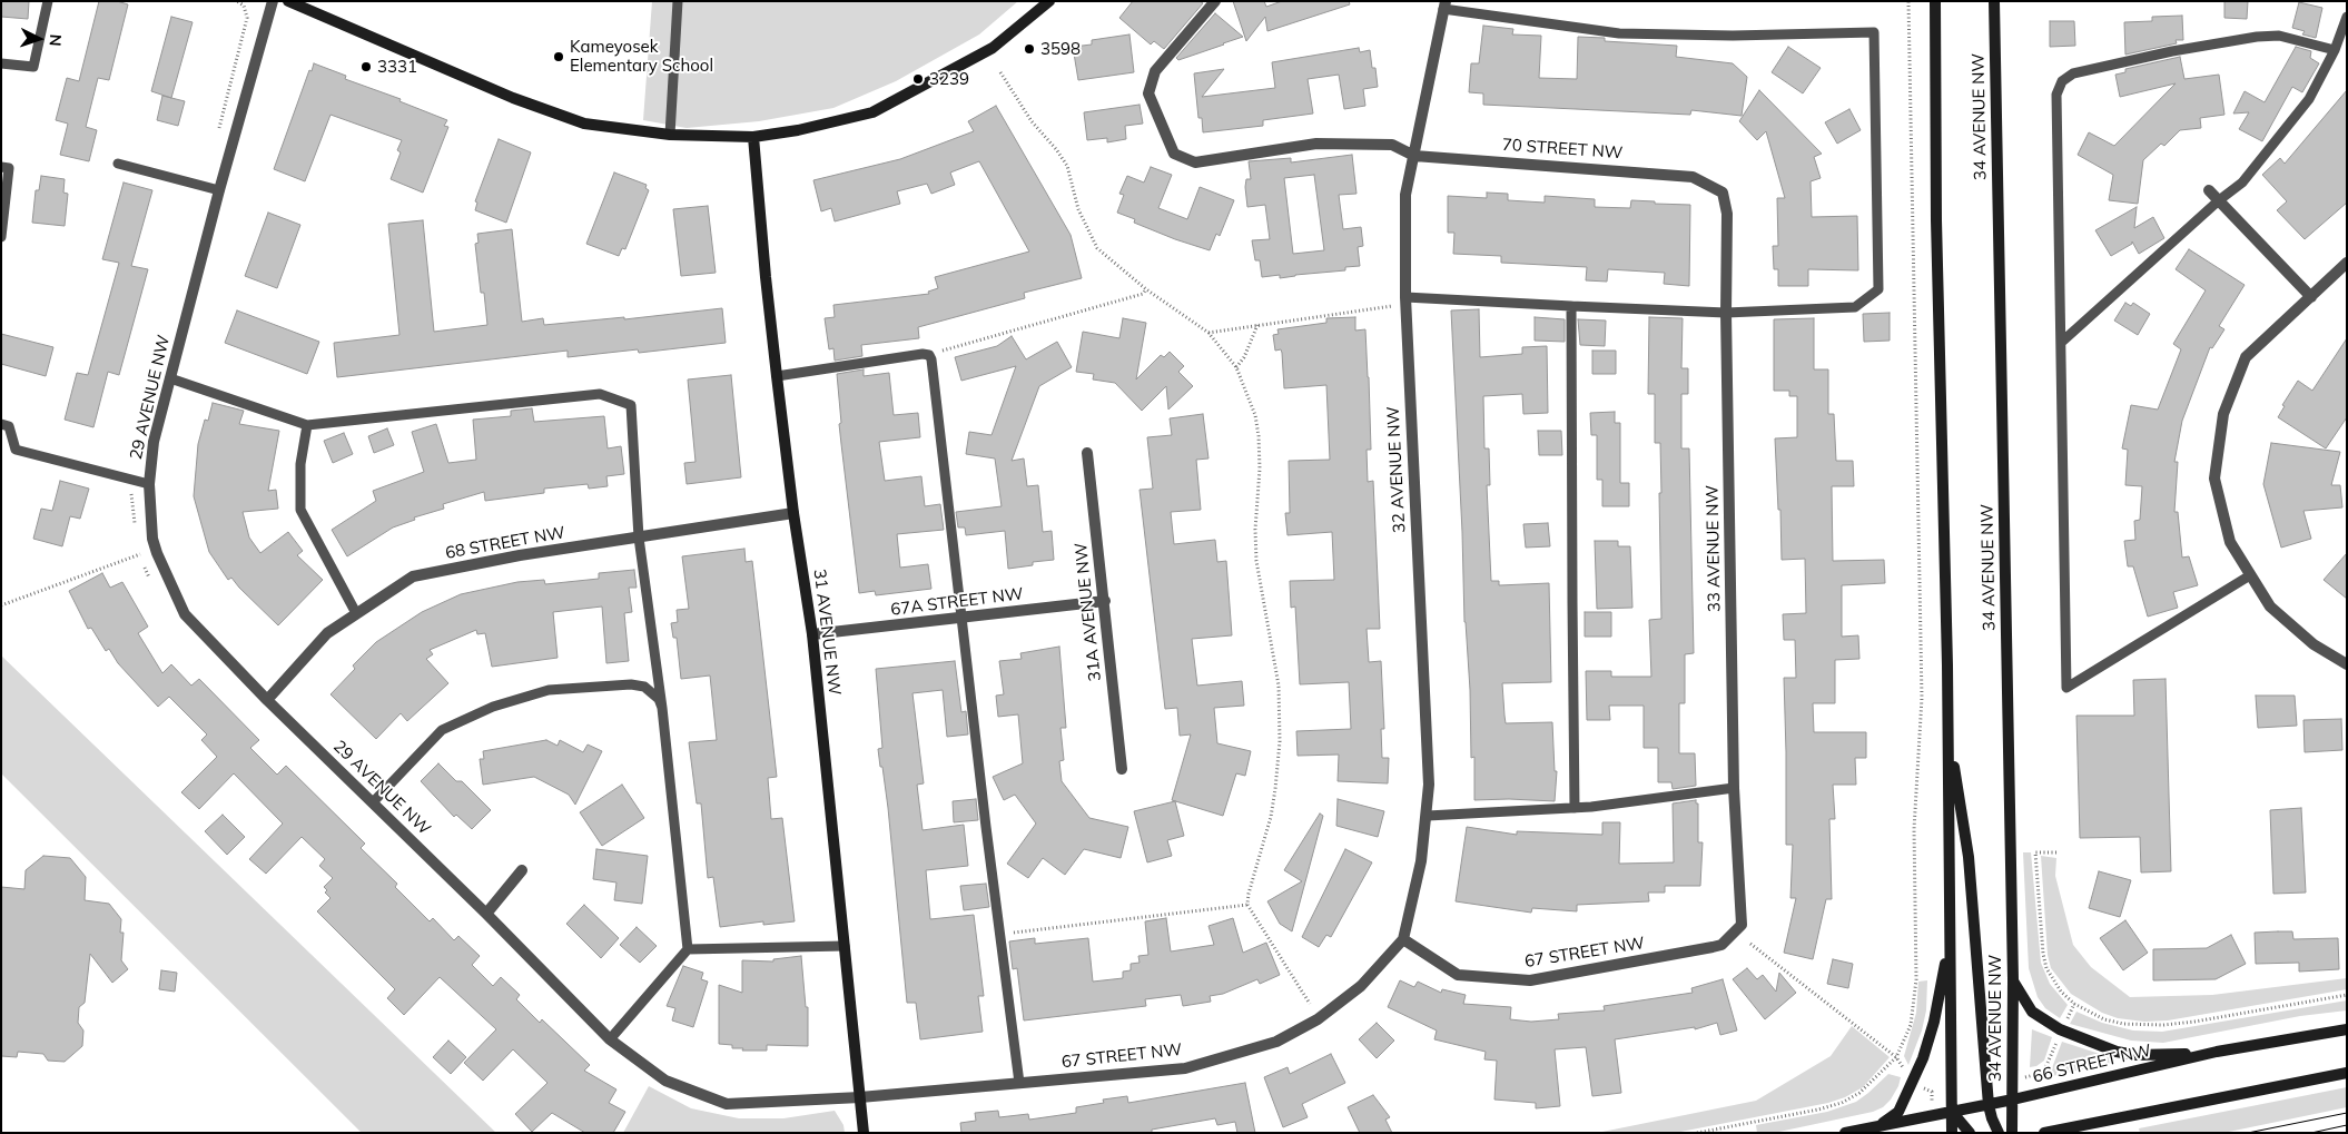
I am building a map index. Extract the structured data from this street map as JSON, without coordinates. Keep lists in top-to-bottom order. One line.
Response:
{"streets":{"main road":["34 AVENUE NW","31 AVENUE NW","66 STREET NW"],"street":["70 STREET NW","29 AVENUE NW","32 AVENUE NW","68 STREET NW","33 AVENUE NW","67A STREET NW","31A AVENUE NW","67 STREET NW"]},"crossings":[["34 AVENUE NW","66 STREET NW"],["70 STREET NW","32 AVENUE NW"],["70 STREET NW","33 AVENUE NW"],["29 AVENUE NW","68 STREET NW"],["29 AVENUE NW","67 STREET NW"],["32 AVENUE NW","67 STREET NW"],["68 STREET NW","31 AVENUE NW"],["33 AVENUE NW","67 STREET NW"],["67A STREET NW","31A AVENUE NW"],["67A STREET NW","31 AVENUE NW"],["31 AVENUE NW","67 STREET NW"]],"places":["3598","Kameyosek Elementary School","3331","3239"],"north":"right"}
